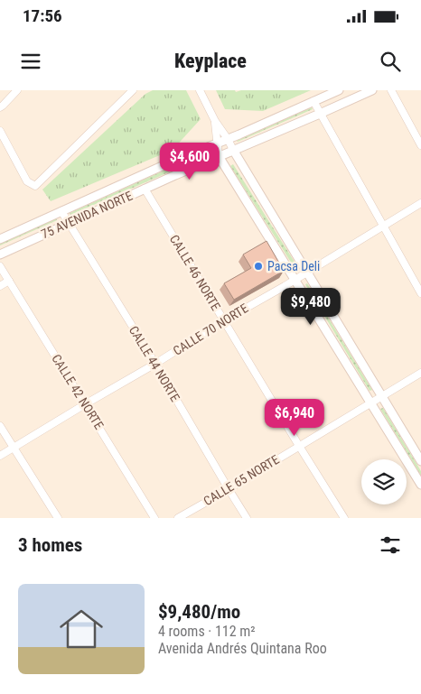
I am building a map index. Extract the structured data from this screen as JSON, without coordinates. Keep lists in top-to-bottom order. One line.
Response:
{"streets":{"street":["75 AVENIDA NORTE","CALLE 46 NORTE","CALLE 70 NORTE","CALLE 44 NORTE","CALLE 42 NORTE","CALLE 65 NORTE"]},"crossings":[["75 AVENIDA NORTE","CALLE 46 NORTE"],["75 AVENIDA NORTE","CALLE 44 NORTE"],["CALLE 46 NORTE","CALLE 70 NORTE"],["CALLE 46 NORTE","CALLE 65 NORTE"],["CALLE 70 NORTE","CALLE 44 NORTE"],["CALLE 70 NORTE","CALLE 42 NORTE"],["CALLE 44 NORTE","CALLE 65 NORTE"]],"places":["Pacsa Deli"],"page":{"status":"17:56","header":"Keyplace","price":["$4,600","$9,480","$6,940"],"heading":"3 homes","list":[{"name":"$9,480/mo","note":"4 rooms · 112 m² · Avenida Andrés Quintana Roo"}]}}
